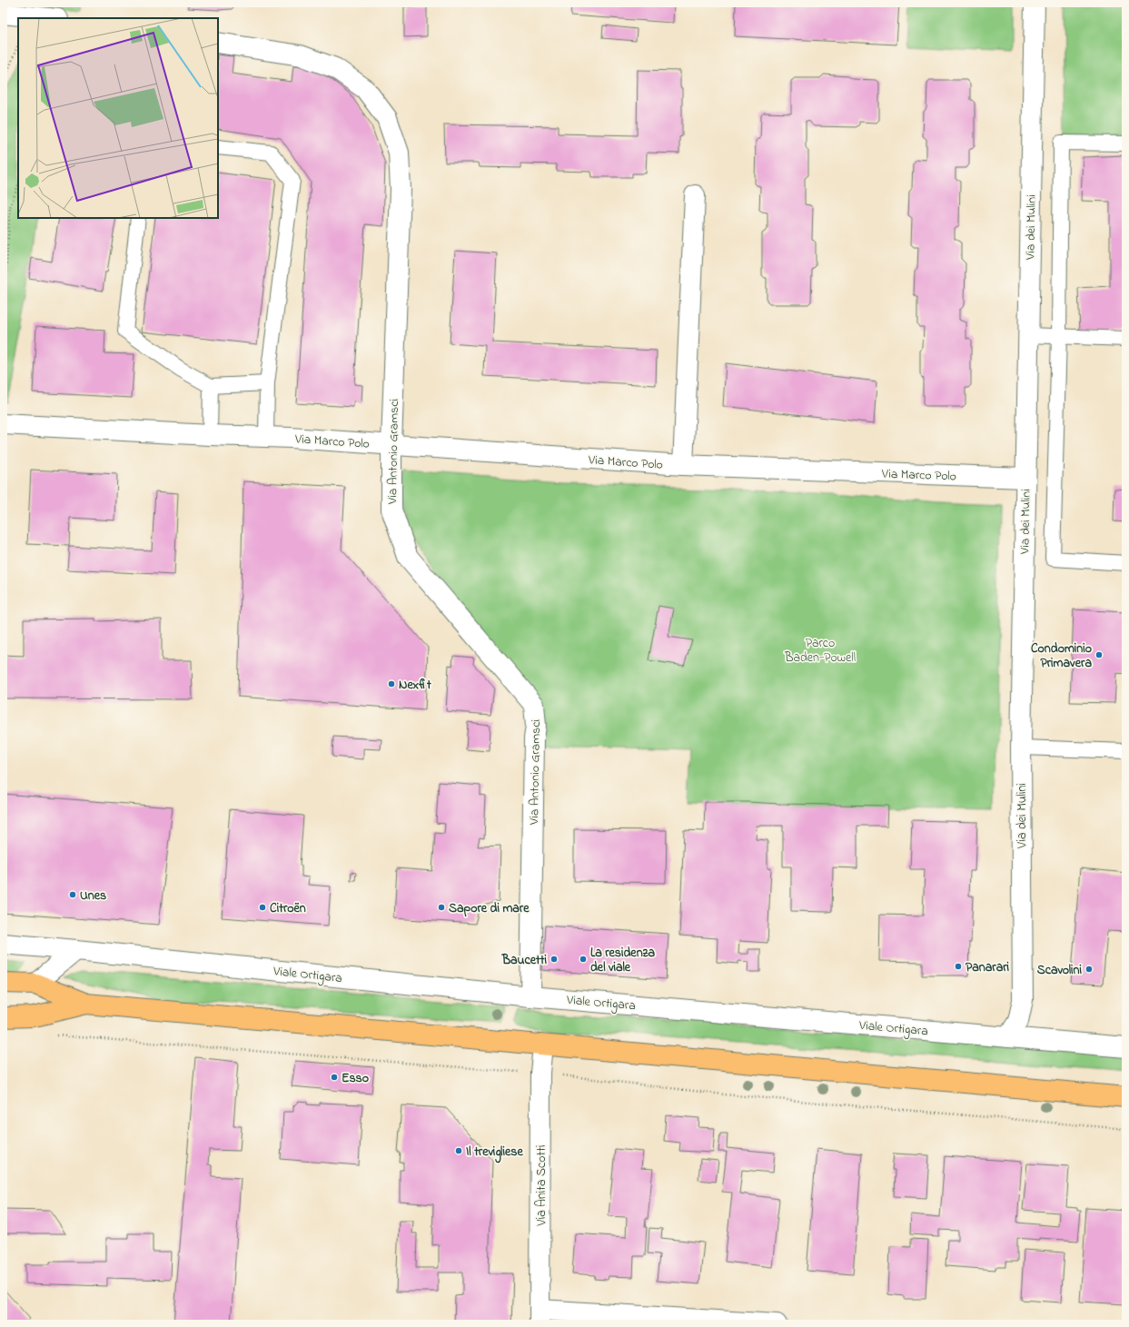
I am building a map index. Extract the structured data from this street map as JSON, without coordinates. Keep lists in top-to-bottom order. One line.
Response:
{"streets":{"street":["Via dei Mulini","Via Marco Polo","Via Antonio Gramsci","Viale Ortigara","Via Anita Scotti"]},"crossings":[["Via dei Mulini","Via Marco Polo"],["Via dei Mulini","Viale Ortigara"],["Via Marco Polo","Via Antonio Gramsci"],["Via Antonio Gramsci","Viale Ortigara"]],"parks":["Parco Baden-Powell"],"places":["Condominio Primavera","Nexfit","Unes","Citroën","Sapore di mare","Baucetti","La residenza del viale","Panarari","Scavolini","Esso","Il trevigliese"]}
